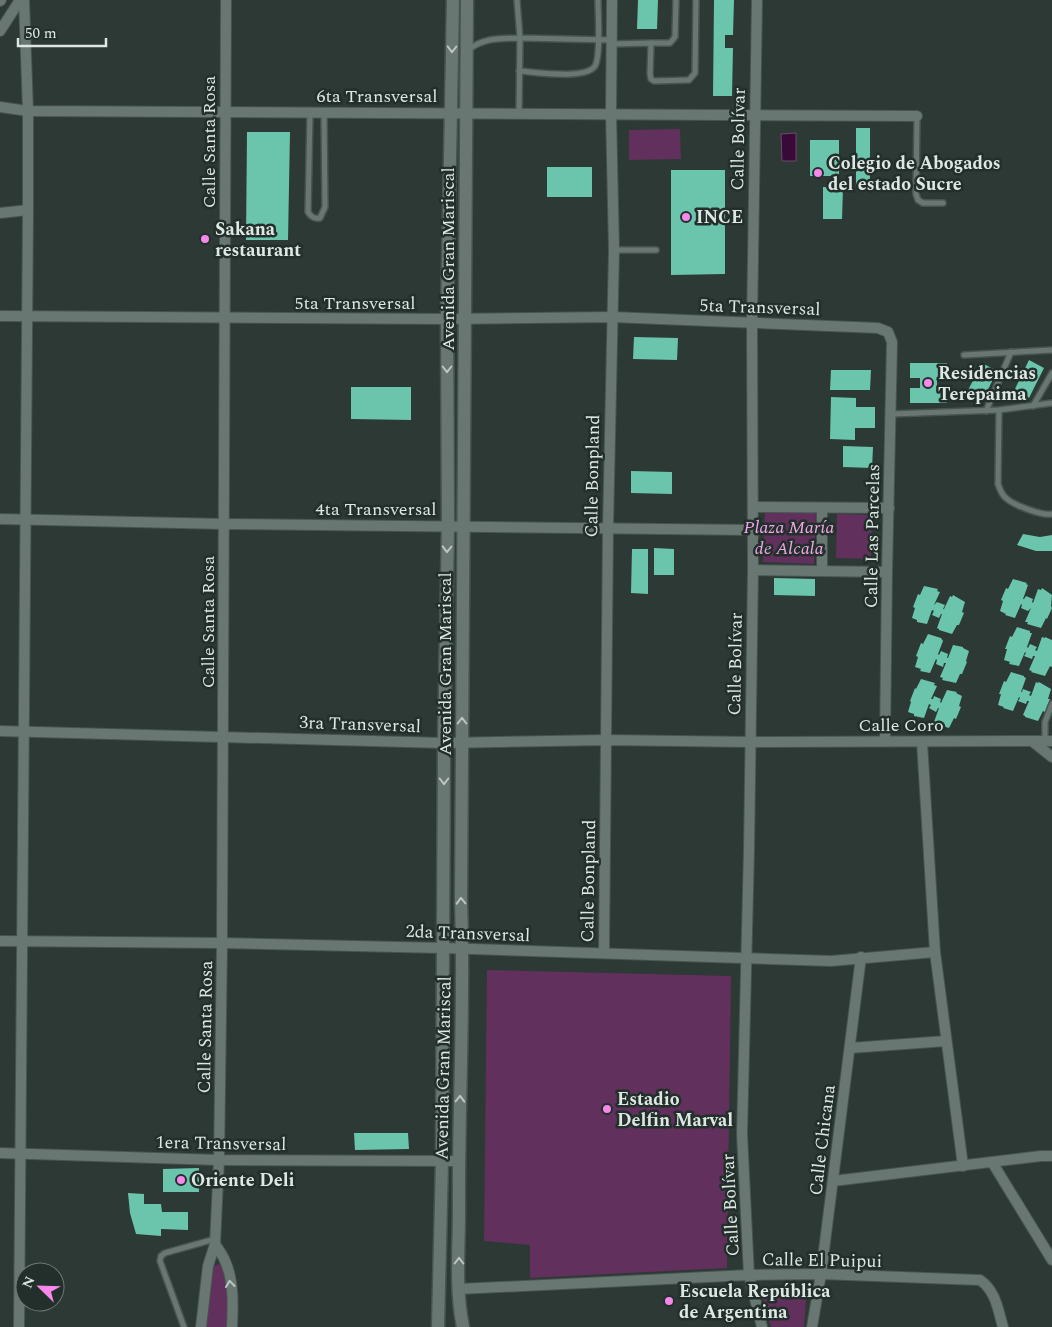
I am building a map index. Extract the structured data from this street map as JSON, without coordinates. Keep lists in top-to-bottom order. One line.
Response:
{"streets":{"street":["6ta Transversal","Calle Bolívar","Calle Santa Rosa","Avenida Gran Mariscal","5ta Transversal","Calle Bonpland","4ta Transversal","Calle Las Parcelas","3ra Transversal","Calle Coro","2da Transversal","Calle Chicana","1era Transversal","Calle El Puipui"]},"crossings":[["6ta Transversal","Calle Bolívar"],["6ta Transversal","Calle Santa Rosa"],["6ta Transversal","Avenida Gran Mariscal"],["6ta Transversal","Calle Bonpland"],["Calle Bolívar","5ta Transversal"],["Calle Bolívar","4ta Transversal"],["Calle Bolívar","3ra Transversal"],["Calle Bolívar","Calle Coro"],["Calle Bolívar","2da Transversal"],["Calle Bolívar","Calle El Puipui"],["Calle Santa Rosa","5ta Transversal"],["Calle Santa Rosa","4ta Transversal"],["Calle Santa Rosa","3ra Transversal"],["Calle Santa Rosa","2da Transversal"],["Calle Santa Rosa","1era Transversal"],["Avenida Gran Mariscal","5ta Transversal"],["Avenida Gran Mariscal","4ta Transversal"],["Avenida Gran Mariscal","3ra Transversal"],["Avenida Gran Mariscal","2da Transversal"],["Avenida Gran Mariscal","1era Transversal"],["Avenida Gran Mariscal","Calle El Puipui"],["5ta Transversal","Calle Bonpland"],["5ta Transversal","Calle Las Parcelas"],["Calle Bonpland","4ta Transversal"],["Calle Bonpland","3ra Transversal"],["Calle Bonpland","2da Transversal"],["Calle Las Parcelas","Calle Coro"],["3ra Transversal","Calle Coro"],["2da Transversal","Calle Chicana"],["Calle Chicana","Calle El Puipui"]],"parks":["Plaza María de Alcala"],"places":["Colegio de Abogados del estado Sucre","INCE","Sakana restaurant","Residencias Terepaima","Estadio Delfin Marval","Oriente Deli","Escuela República de Argentina"],"scale_bar":"50 m","north":"top left"}
